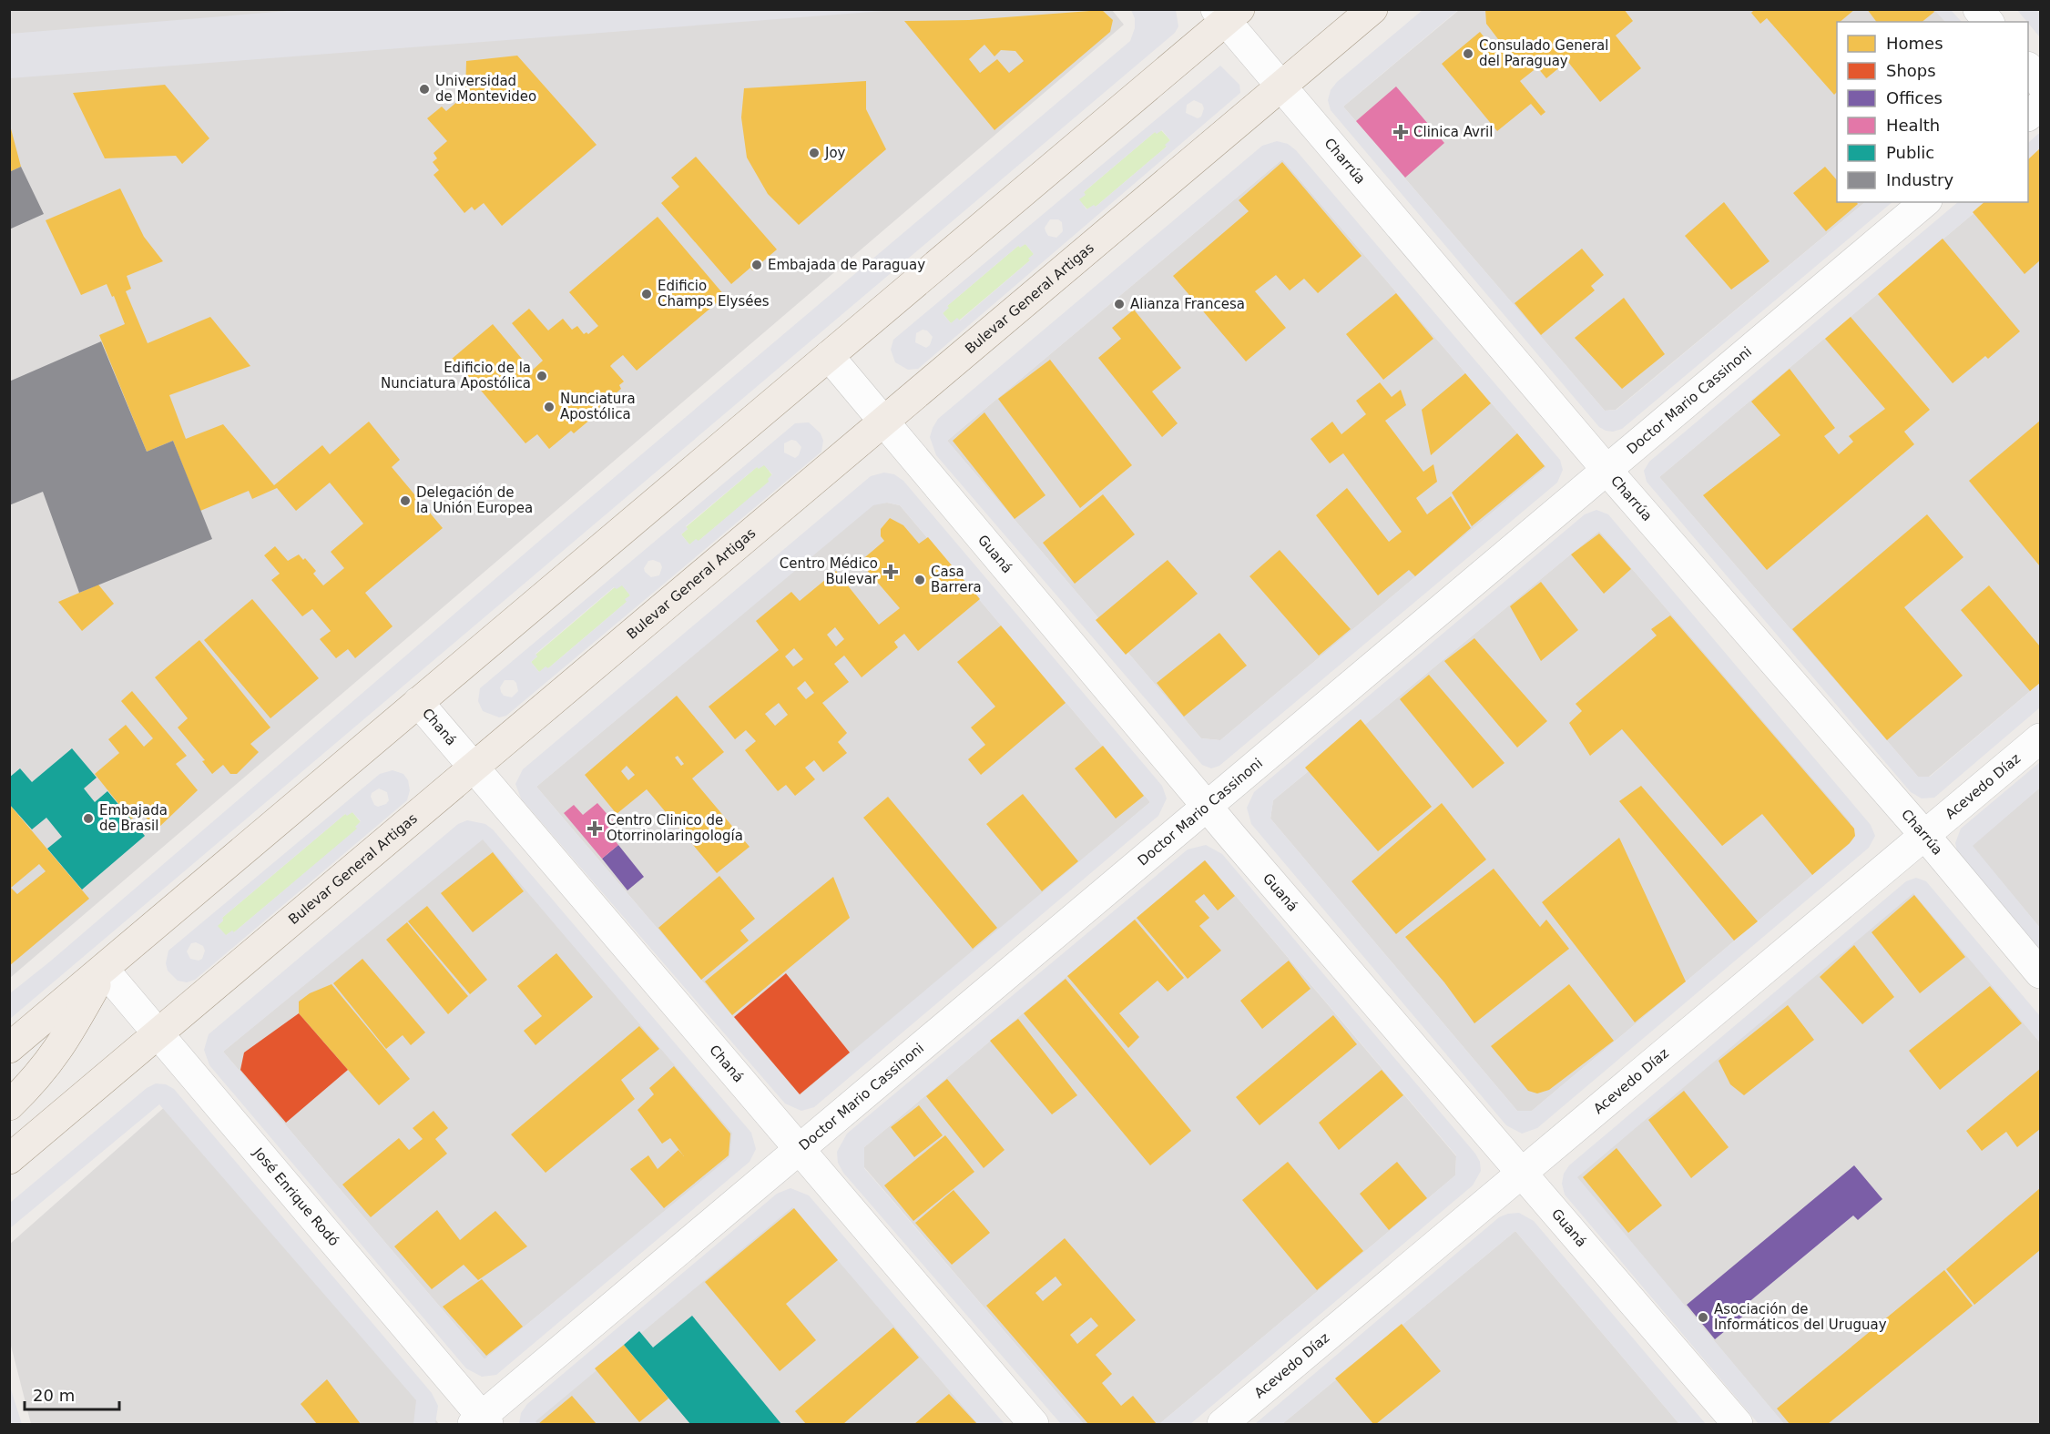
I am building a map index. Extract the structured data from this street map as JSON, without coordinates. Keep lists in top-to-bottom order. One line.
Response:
{"streets":{"main road":["Bulevar General Artigas"],"street":["Charrúa","Doctor Mario Cassinoni","Guaná","Chaná","Acevedo Díaz","José Enrique Rodó"]},"crossings":[["Charrúa","Bulevar General Artigas"],["Charrúa","Doctor Mario Cassinoni"],["Charrúa","Acevedo Díaz"],["Bulevar General Artigas","Guaná"],["Bulevar General Artigas","Chaná"],["Bulevar General Artigas","José Enrique Rodó"],["Doctor Mario Cassinoni","Guaná"],["Doctor Mario Cassinoni","Chaná"],["Doctor Mario Cassinoni","José Enrique Rodó"],["Guaná","Acevedo Díaz"]],"places":{"other":["Consulado General del Paraguay","Universidad de Montevideo","Joy","Embajada de Paraguay","Edificio Champs Elysées","Alianza Francesa","Edificio de la Nunciatura Apostólica","Nunciatura Apostólica","Delegación de la Unión Europea","Casa Barrera","Embajada de Brasil","Asociación de Informáticos del Uruguay"],"health":["Clinica Avril","Centro Médico Bulevar","Centro Clinico de Otorrinolaringología"]},"legend":["Homes","Shops","Offices","Health","Public","Industry"],"scale_bar":"20 m"}
